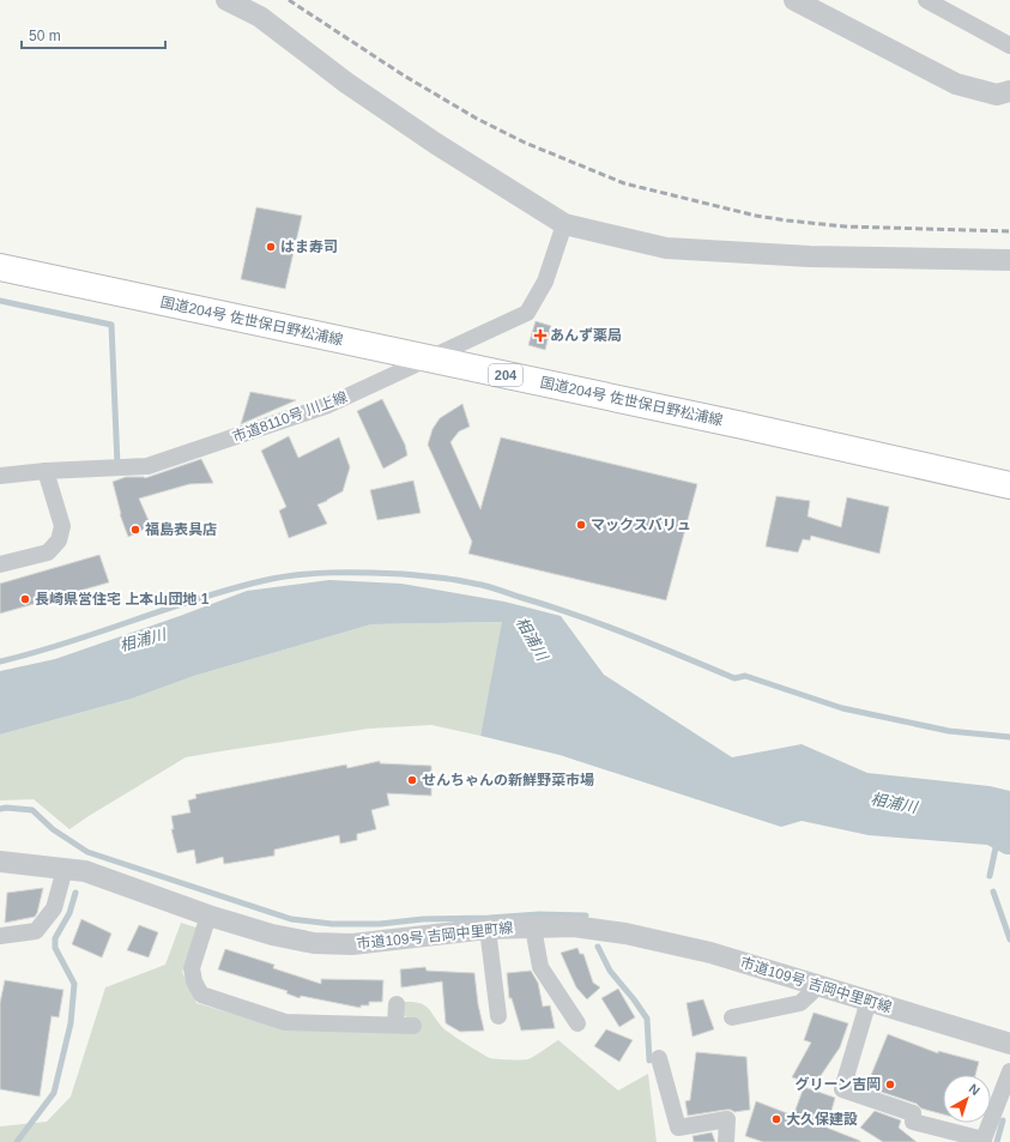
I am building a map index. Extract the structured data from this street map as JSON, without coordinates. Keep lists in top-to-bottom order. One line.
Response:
{"streets":{"highway":["国道204号 佐世保日野松浦線","204"],"street":["市道8110号 川上線","市道109号 吉岡中里町線"]},"crossings":[["国道204号 佐世保日野松浦線","市道8110号 川上線"]],"water":["相浦川"],"places":{"other":["はま寿司","マックスバリュ","福島表具店","長崎県営住宅 上本山団地 1","せんちゃんの新鮮野菜市場","グリーン吉岡","大久保建設"],"health":["あんず薬局"]},"scale_bar":"50 m","north":"top right"}
